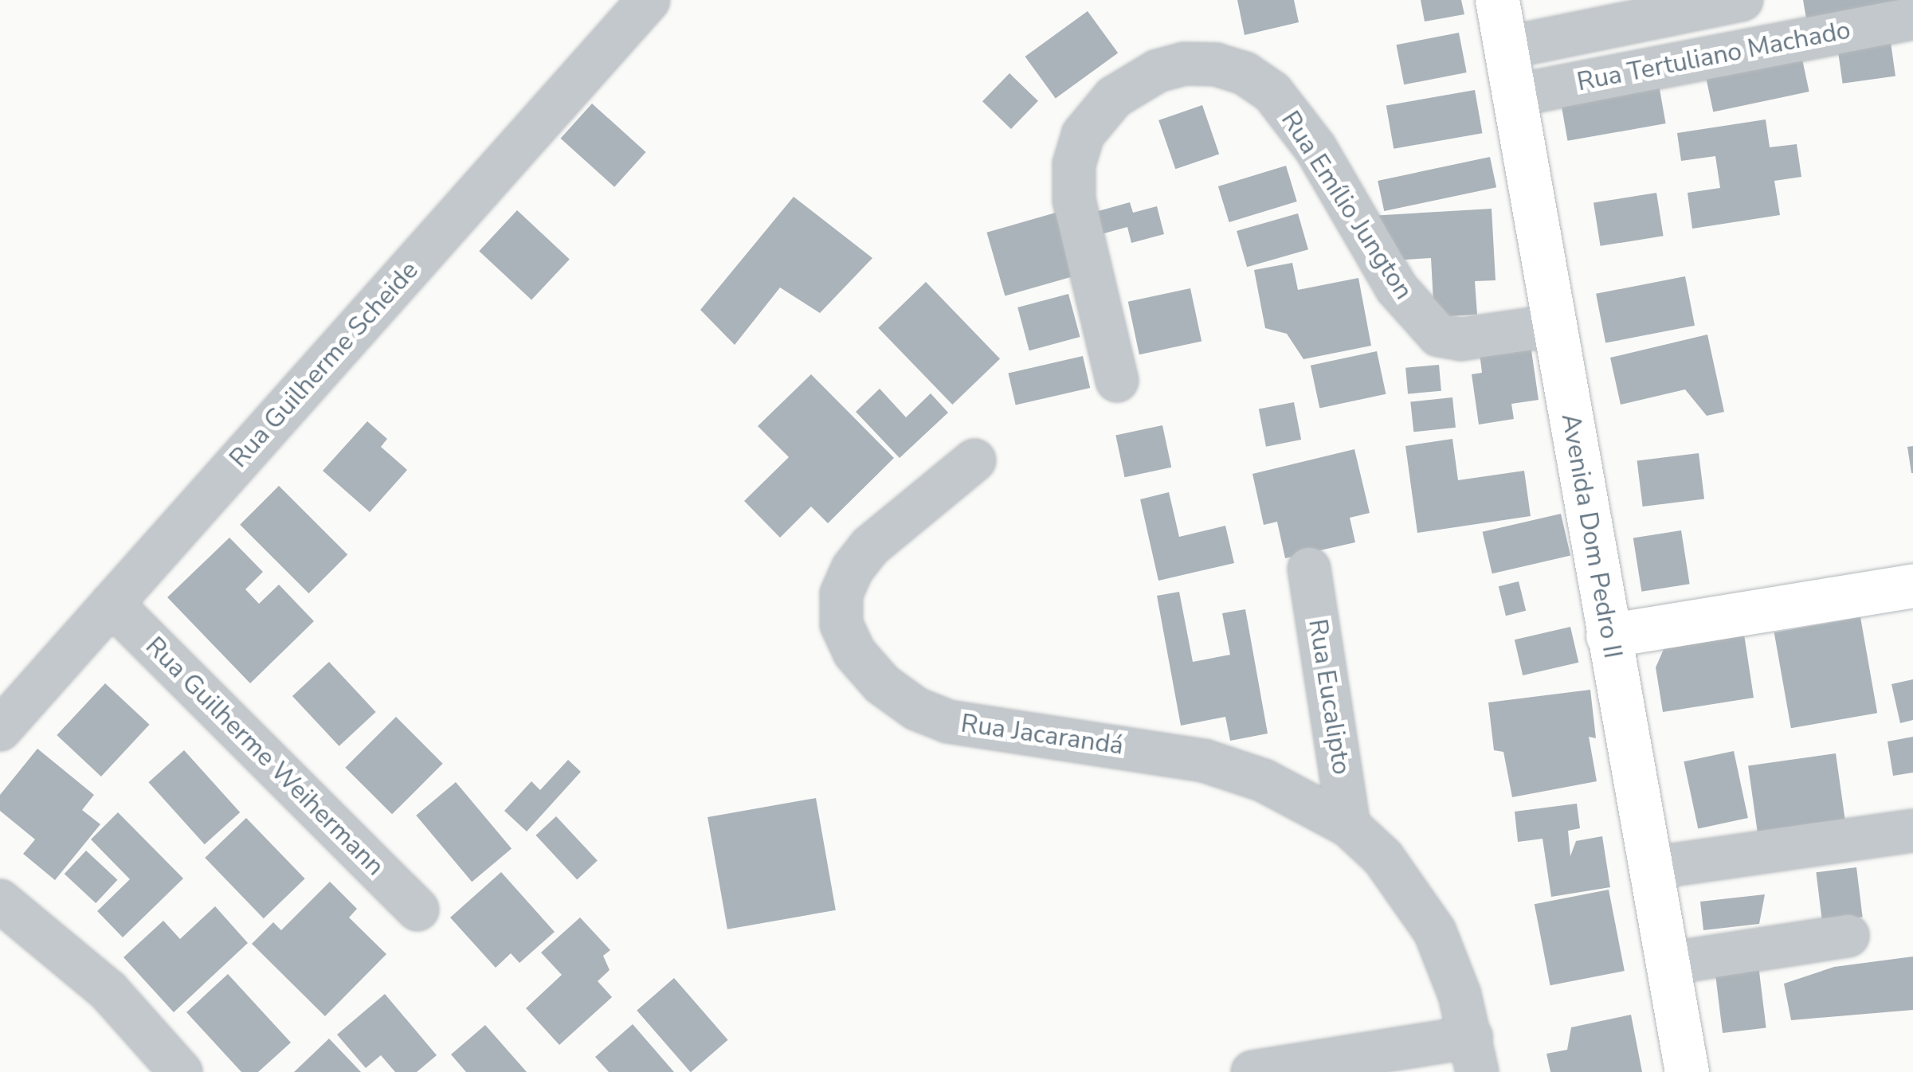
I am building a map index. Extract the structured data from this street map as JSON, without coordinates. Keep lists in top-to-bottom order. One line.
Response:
{"streets":{"main road":["Avenida Dom Pedro II"],"street":["Rua Tertuliano Machado","Rua Emílio Jungton","Rua Guilherme Scheide","Rua Eucalipto","Rua Jacarandá","Rua Guilherme Weihermann"]},"crossings":[["Rua Tertuliano Machado","Avenida Dom Pedro II"],["Rua Emílio Jungton","Avenida Dom Pedro II"],["Rua Guilherme Scheide","Rua Guilherme Weihermann"],["Rua Eucalipto","Rua Jacarandá"]]}
